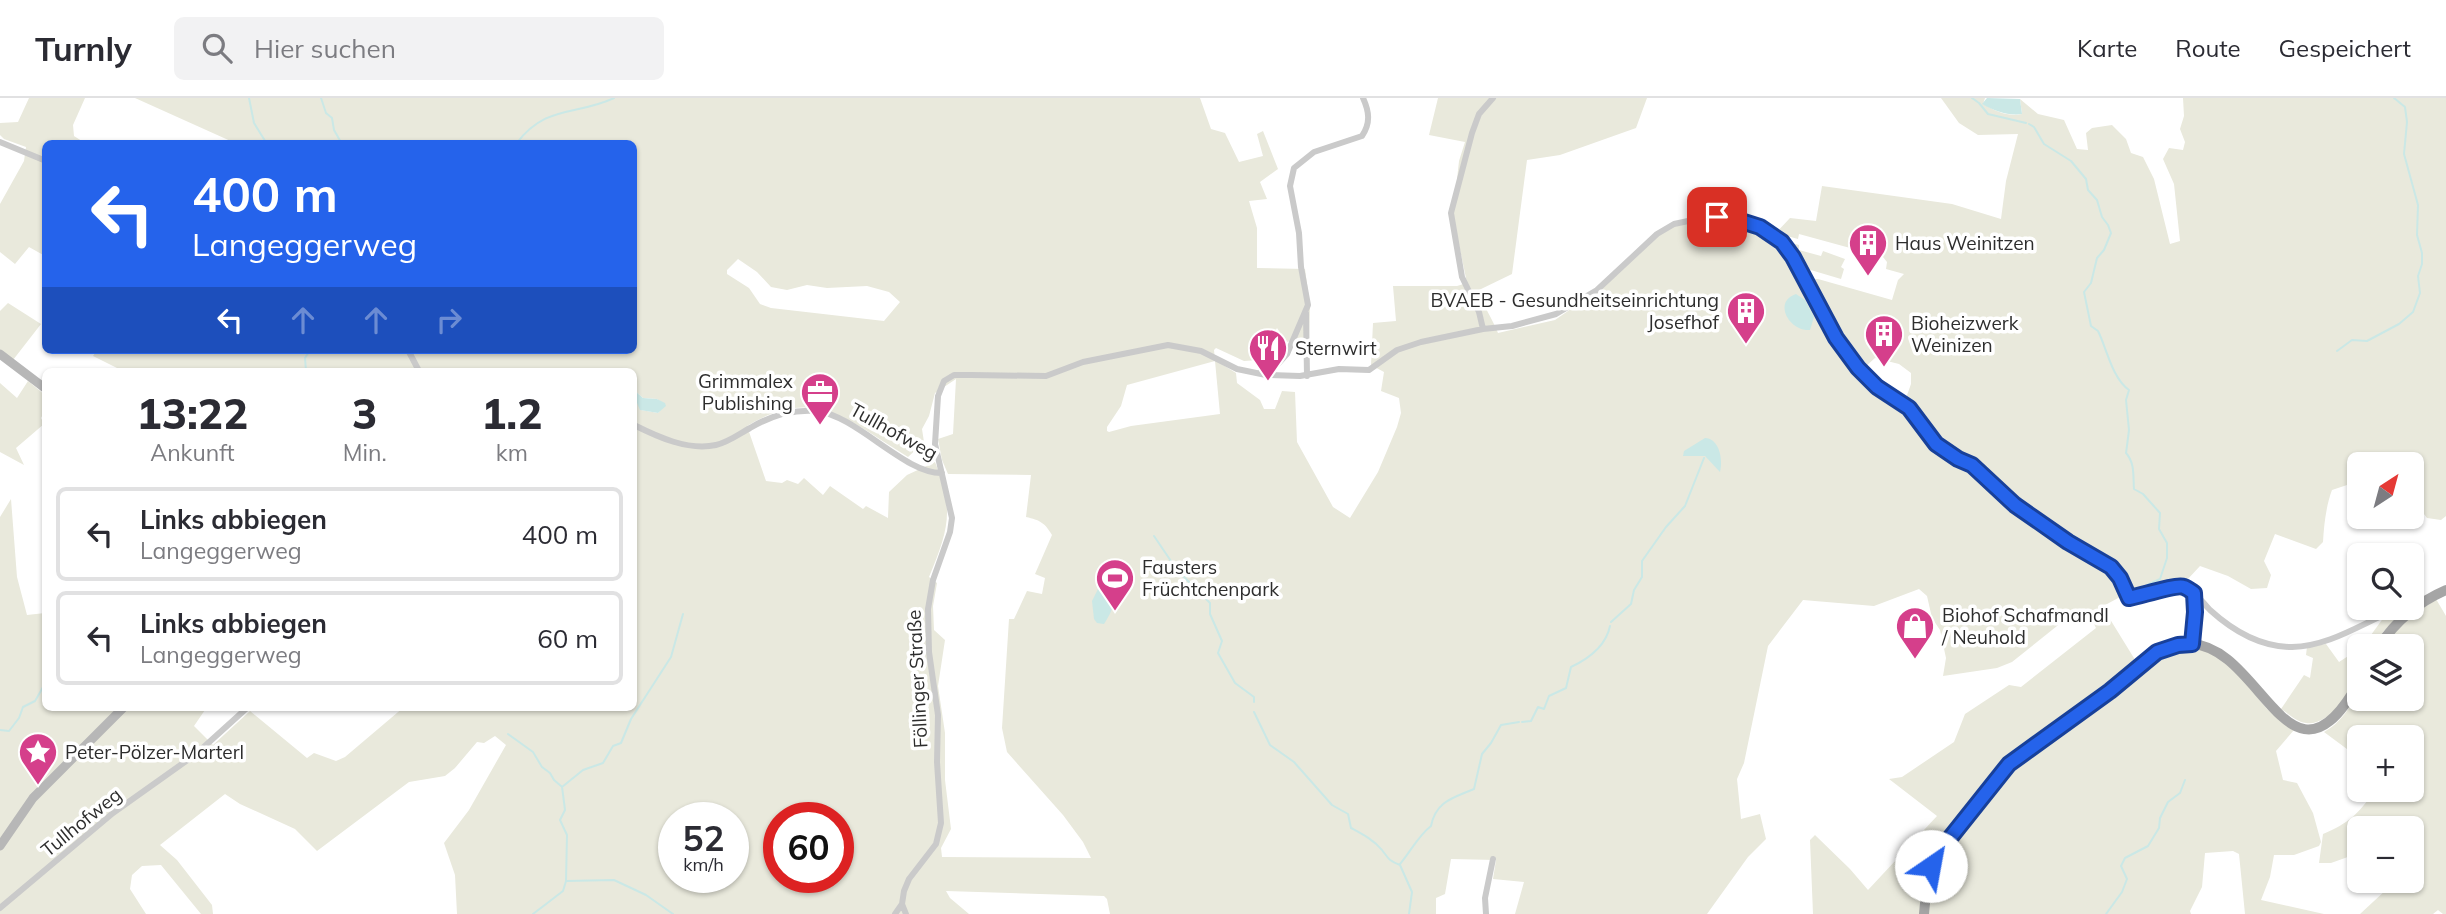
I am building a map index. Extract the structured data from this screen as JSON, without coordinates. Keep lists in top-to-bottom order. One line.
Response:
{"streets":{"street":["Tullhofweg","Föllinger Straße"]},"crossings":[["Tullhofweg","Föllinger Straße"]],"places":{"building":["Haus Weinitzen","BVAEB - Gesundheitseinrichtung Josefhof","Bioheizwerk Weinizen"],"restaurant":["Sternwirt"],"office":["Grimmalex Publishing"],"sports":["Fausters Früchtchenpark"],"shop":["Biohof Schafmandl / Neuhold"],"place":["Peter-Pölzer-Marterl"]},"north":"top right","page":{"header":"Turnly","search":"Hier suchen","nav":["Karte","Route","Gespeichert"],"turn":["400 m","Langeggerweg"],"eta":["13:22","Ankunft","3","Min.","1.2","km"],"map_buttons":["+","−"],"list":[{"name":"Links abbiegen","note":"Langeggerweg","value":"400 m"},{"name":"Links abbiegen","note":"Langeggerweg","value":"60 m"}],"speed":"52 km/h","limit":"60"}}
